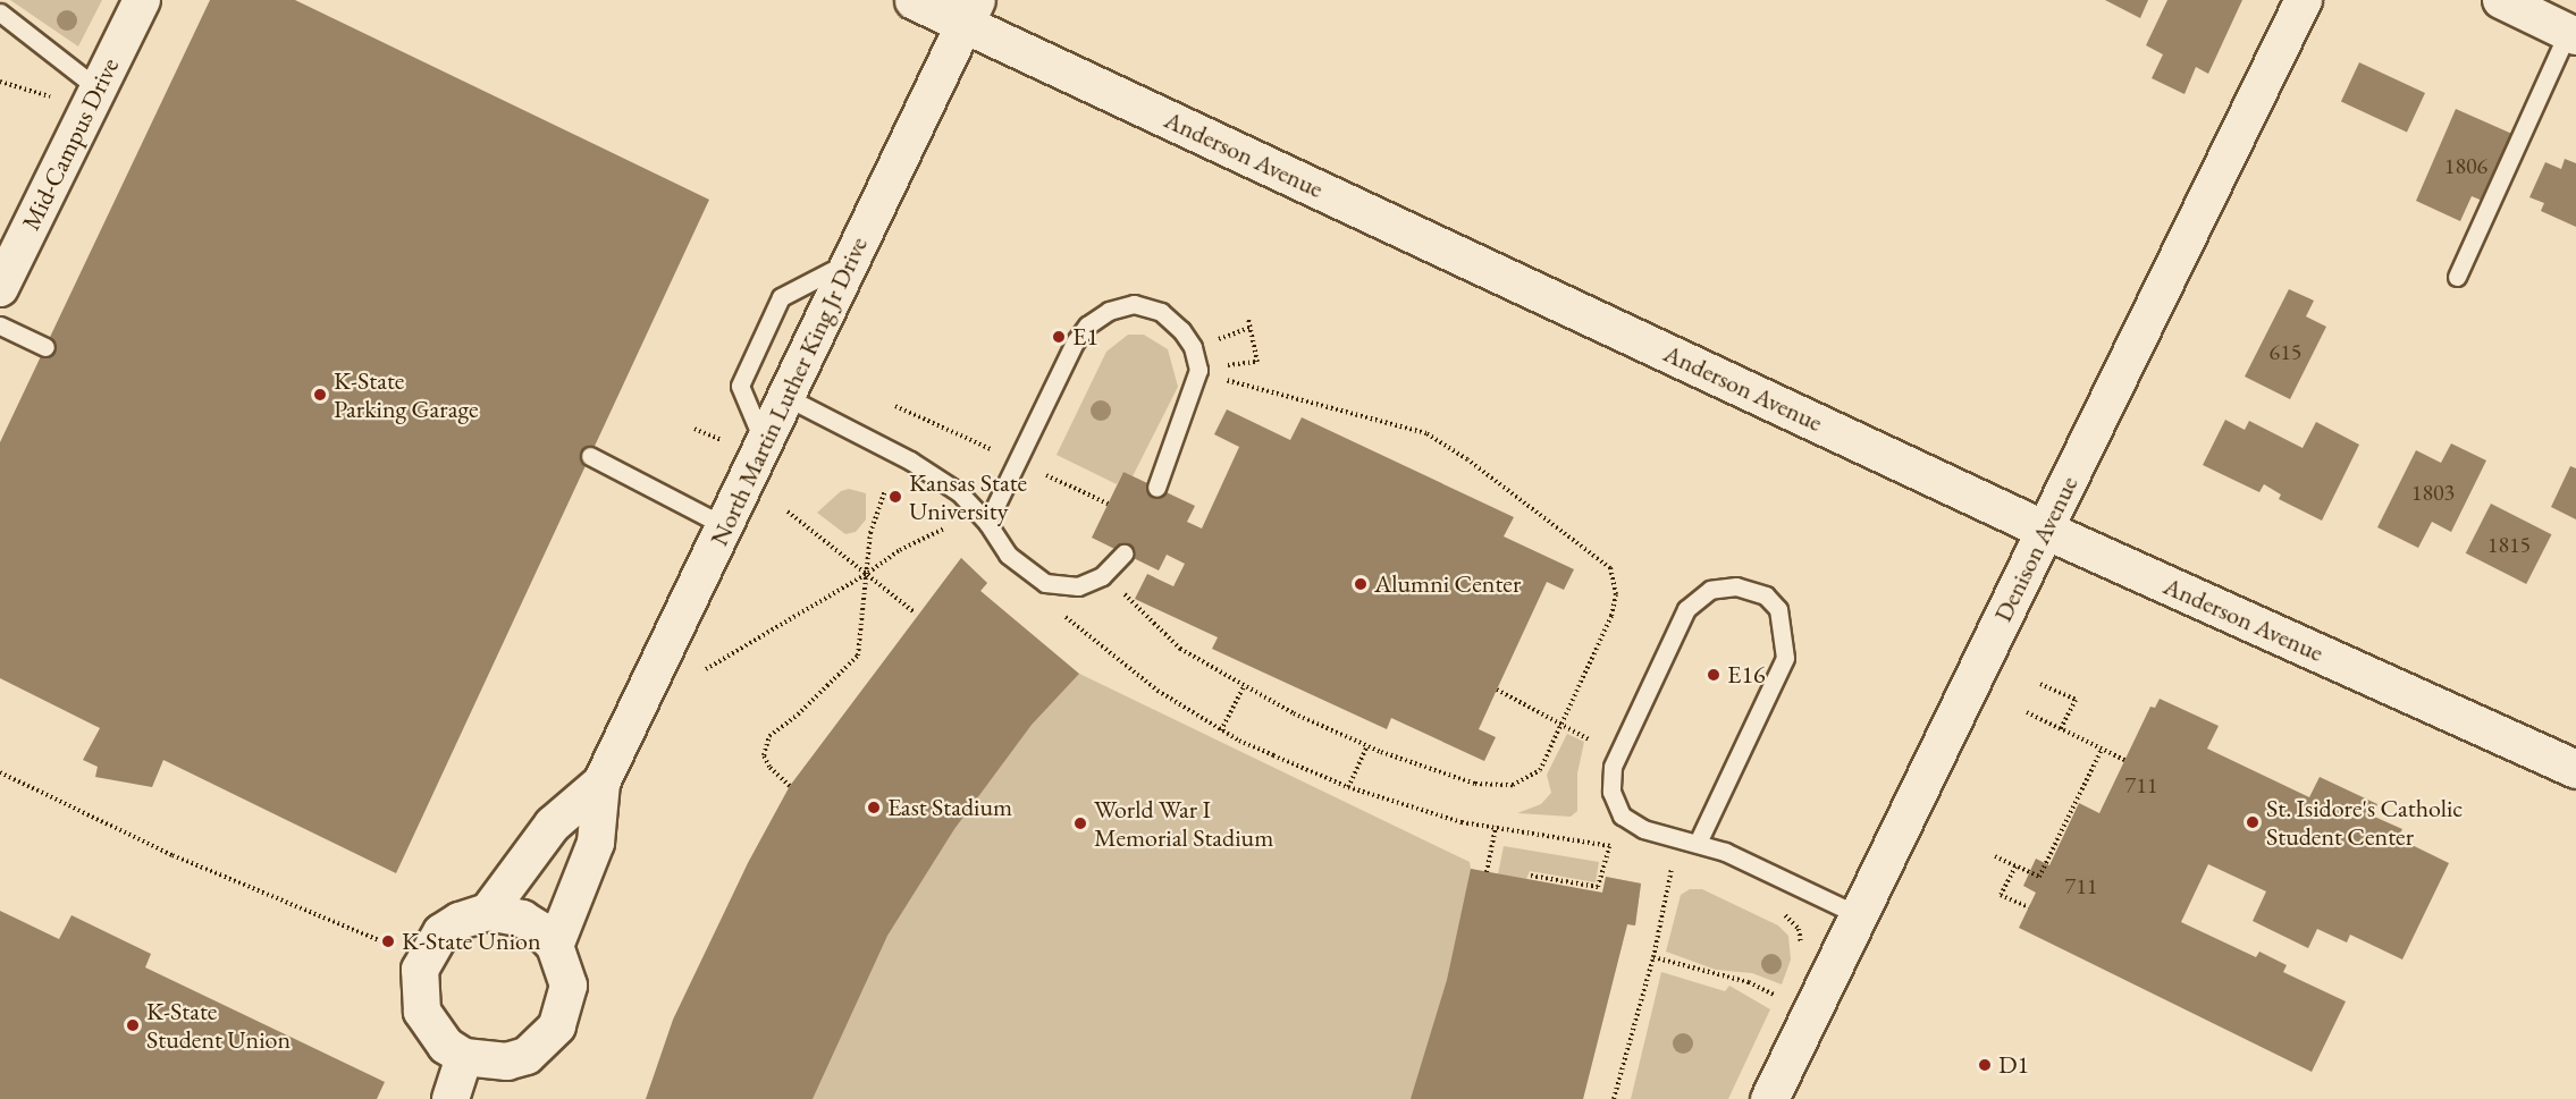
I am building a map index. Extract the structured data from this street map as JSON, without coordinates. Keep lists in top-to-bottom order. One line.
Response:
{"streets":{"main road":["Anderson Avenue","Denison Avenue"],"street":["Mid-Campus Drive","North Martin Luther King Jr Drive"]},"crossings":[["Anderson Avenue","North Martin Luther King Jr Drive"],["Anderson Avenue","Denison Avenue"]],"places":["E1","K-State Parking Garage","Kansas State University","Alumni Center","E16","East Stadium","St. Isidore's Catholic Student Center","World War I Memorial Stadium","K-State Union","K-State Student Union","D1"],"house_numbers":["1806","615","1803","1815","711","711"]}
